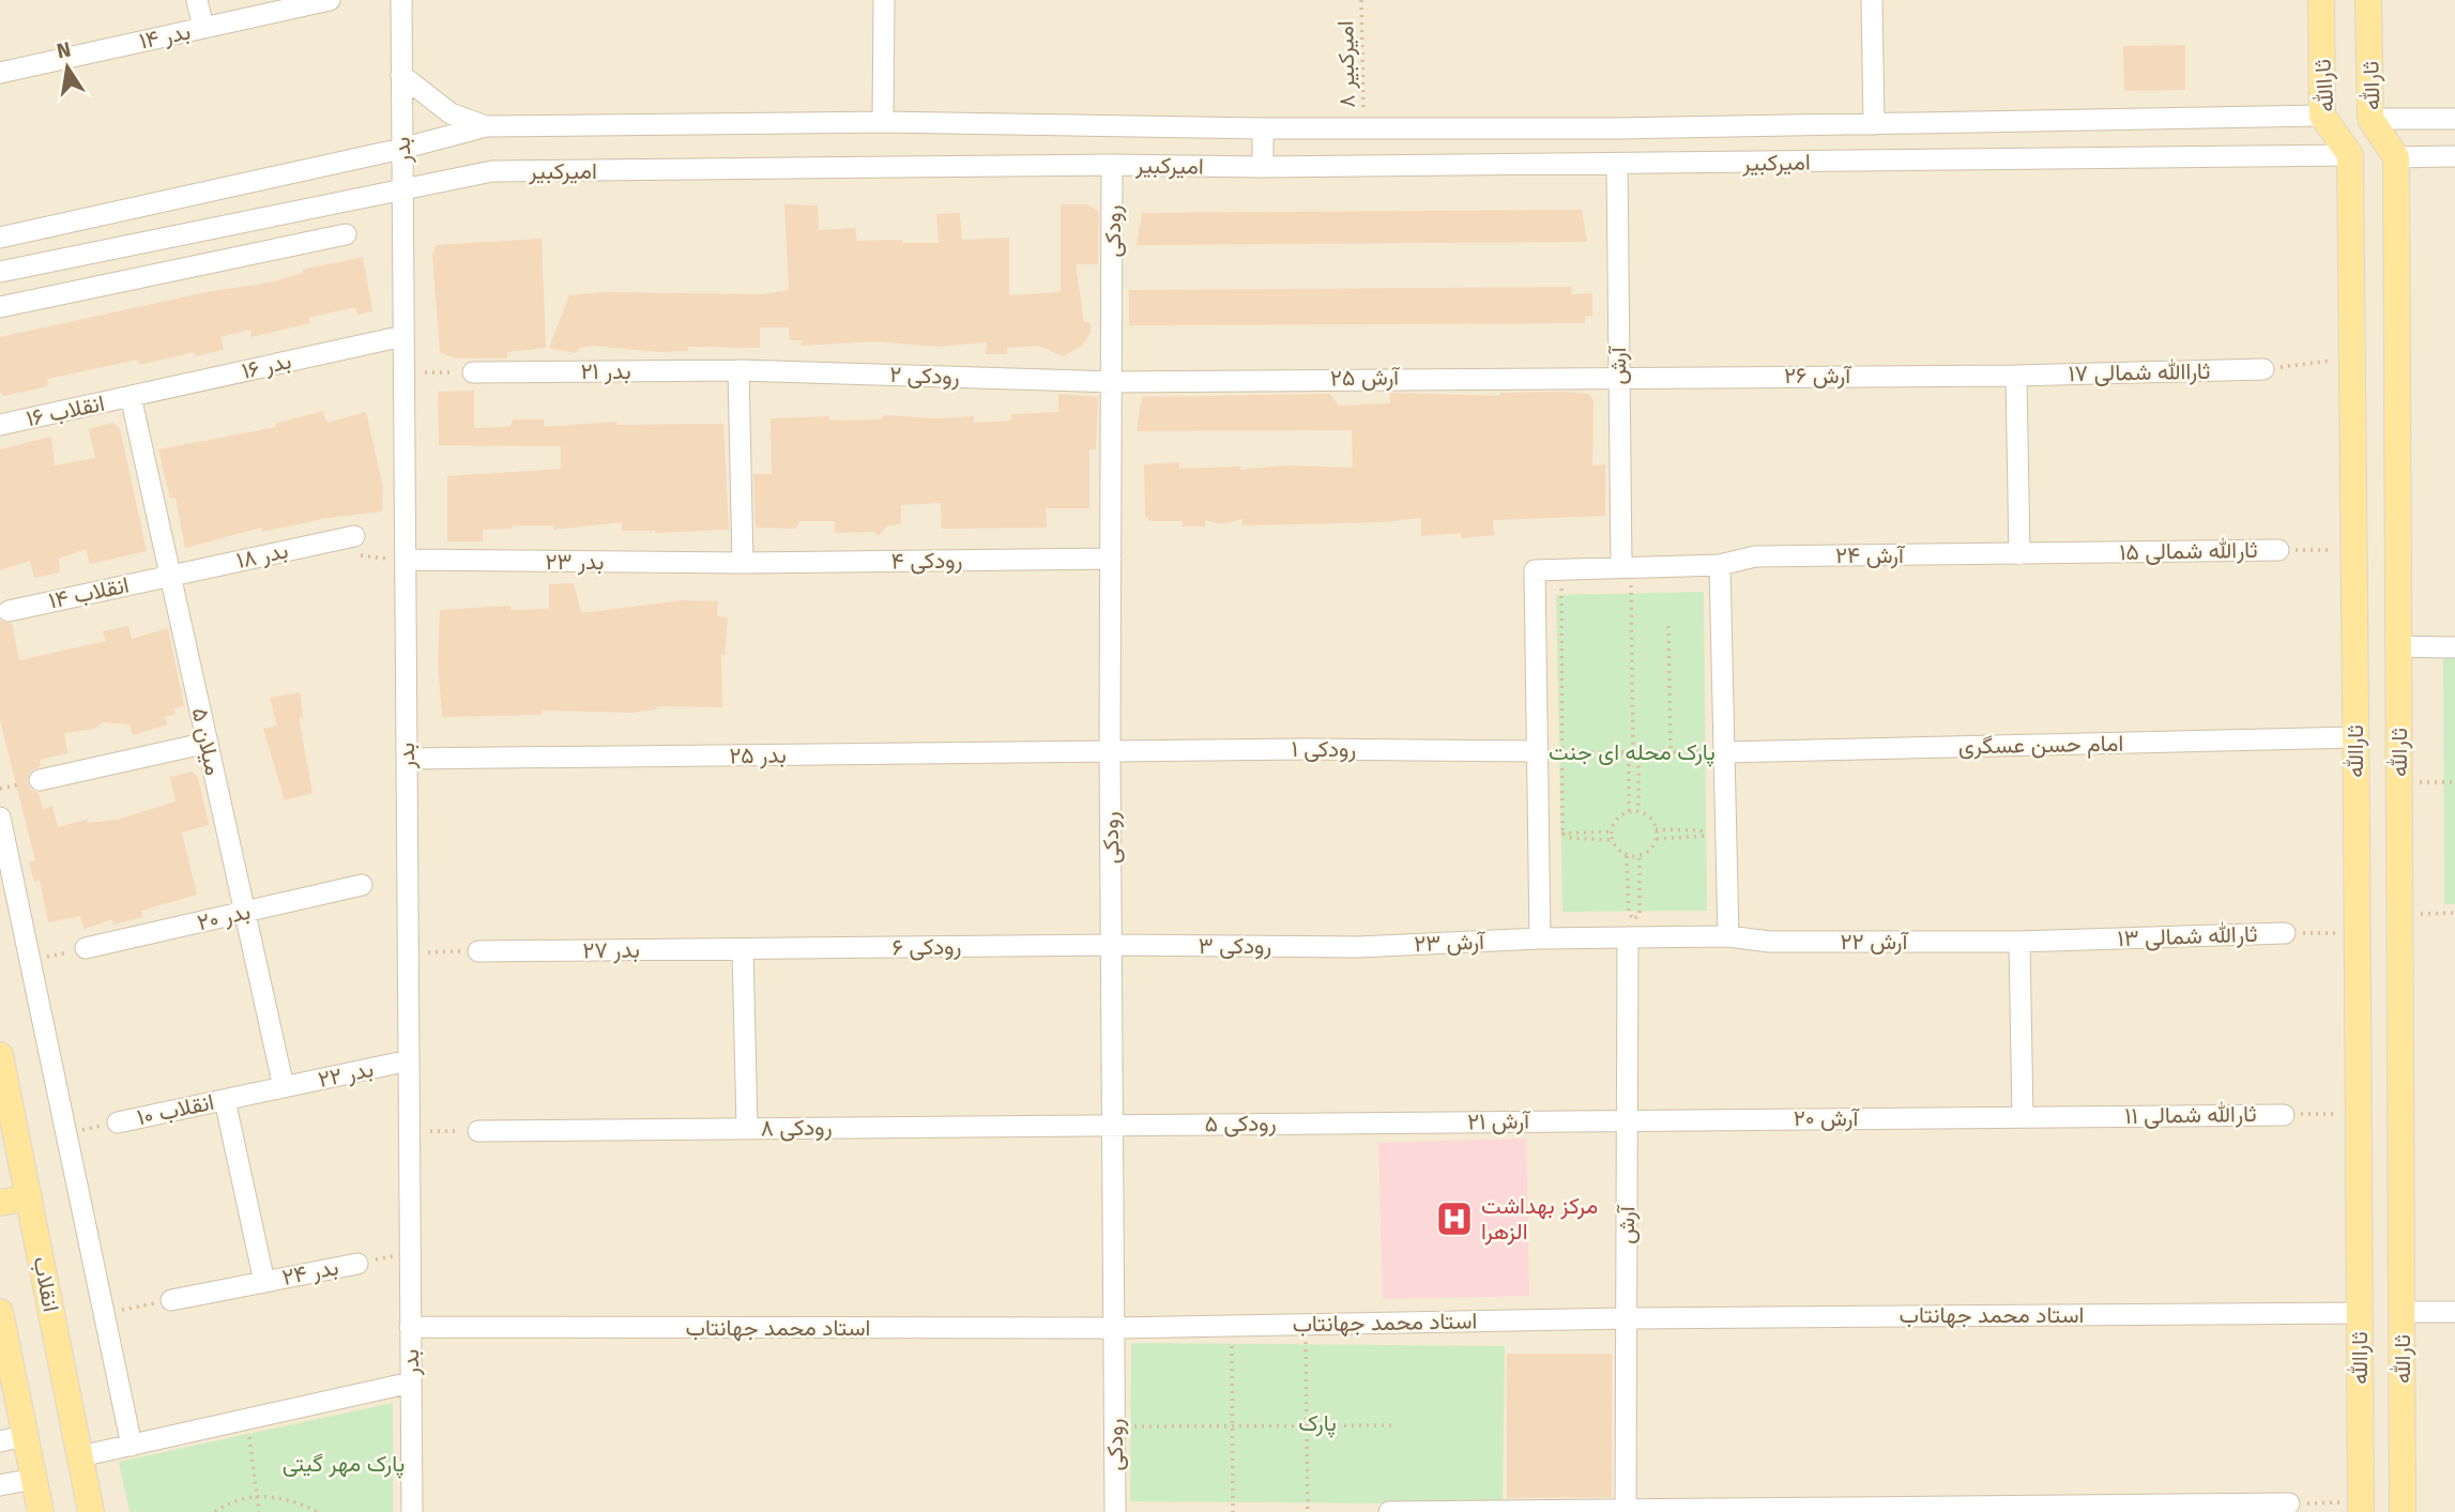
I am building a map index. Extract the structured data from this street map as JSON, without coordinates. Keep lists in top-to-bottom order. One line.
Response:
{"streets":{"main road":["ثاراالله","ثارالله","انقلاب"],"street":["بدر ۱۴","بدر","امیرکبیر","رودکی","بدر ۱۶","آرش","بدر ۲۱","ثاراالله شمالی ۱۷","رودکی ۲","آرش ۲۶","آرش ۲۵","انقلاب ۱۶","ثارالله شمالی ۱۵","بدر ۱‍۸","آرش ۲۴","رودکی ۴","بدر ۲۳","انقلاب ۱۴","میلان ۵","امام حسن عسگری","رودکی ۱","بدر ۲۵","بدر ۲۰","ثارالله شمالی ۱۳","آرش ۲۲","آرش ۲۳","رودکی ۳","رودکی ۶","بدر ۲۷","بدر ۲۲","انقلاب ۱۰","ثارالله شمالی ۱۱","آرش ۲۰","آرش ۲۱","رودکی ۵","رودکی ۸","بدر ۲۴","استاد محمد جهانتاب"],"path":["امیرکبیر ۸"]},"crossings":[["امیرکبیر ۸","امیرکبیر"],["ثاراالله","امیرکبیر"],["ثاراالله","ثارالله شمالی ۱۵"],["ثاراالله","امام حسن عسگری"],["ثاراالله","ثارالله شمالی ۱۳"],["ثاراالله","ثارالله شمالی ۱۱"],["ثاراالله","استاد محمد جهانتاب"],["بدر","امیرکبیر"],["بدر","بدر ۱۶"],["بدر","بدر ۲۳"],["بدر","بدر ۲۵"],["بدر","بدر ۲۲"],["بدر","استاد محمد جهانتاب"],["امیرکبیر","رودکی"],["امیرکبیر","آرش"],["رودکی","رودکی ۲"],["رودکی","آرش ۲۵"],["رودکی","رودکی ۴"],["رودکی","رودکی ۱"],["رودکی","بدر ۲۵"],["رودکی","رودکی ۳"],["رودکی","رودکی ۶"],["رودکی","رودکی ۵"],["رودکی","رودکی ۸"],["رودکی","استاد محمد جهانتاب"],["بدر ۱۶","انقلاب ۱۶"],["بدر ۱۶","میلان ۵"],["آرش","آرش ۲۶"],["آرش","آرش ۲۵"],["آرش","آرش ۲۴"],["آرش","آرش ۲۲"],["آرش","آرش ۲۳"],["آرش","آرش ۲۰"],["آرش","آرش ۲۱"],["آرش","استاد محمد جهانتاب"],["بدر ۲۱","رودکی ۲"],["ثاراالله شمالی ۱۷","آرش ۲۶"],["رودکی ۲","آرش ۲۵"],["آرش ۲۶","آرش ۲۵"],["انقلاب ۱۶","میلان ۵"],["ثارالله شمالی ۱۵","آرش ۲۴"],["بدر ۱‍۸","انقلاب ۱۴"],["بدر ۱‍۸","میلان ۵"],["آرش ۲۴","رودکی ۱"],["رودکی ۴","بدر ۲۳"],["انقلاب ۱۴","میلان ۵"],["میلان ۵","بدر ۲۰"],["میلان ۵","بدر ۲۲"],["میلان ۵","انقلاب ۱۰"],["رودکی ۱","بدر ۲۵"],["ثارالله شمالی ۱۳","آرش ۲۲"],["آرش ۲۲","آرش ۲۳"],["آرش ۲۳","رودکی ۳"],["رودکی ۳","رودکی ۶"],["رودکی ۶","بدر ۲۷"],["بدر ۲۲","انقلاب ۱۰"],["ثارالله شمالی ۱۱","آرش ۲۰"],["آرش ۲۰","آرش ۲۱"],["آرش ۲۱","رودکی ۵"],["رودکی ۵","رودکی ۸"]],"parks":["پارک محله ای جنت","پارک","پارک مهر گیتی"],"places":{"hospital":["مرکز بهداشت الزهرا"]},"north":"top"}
